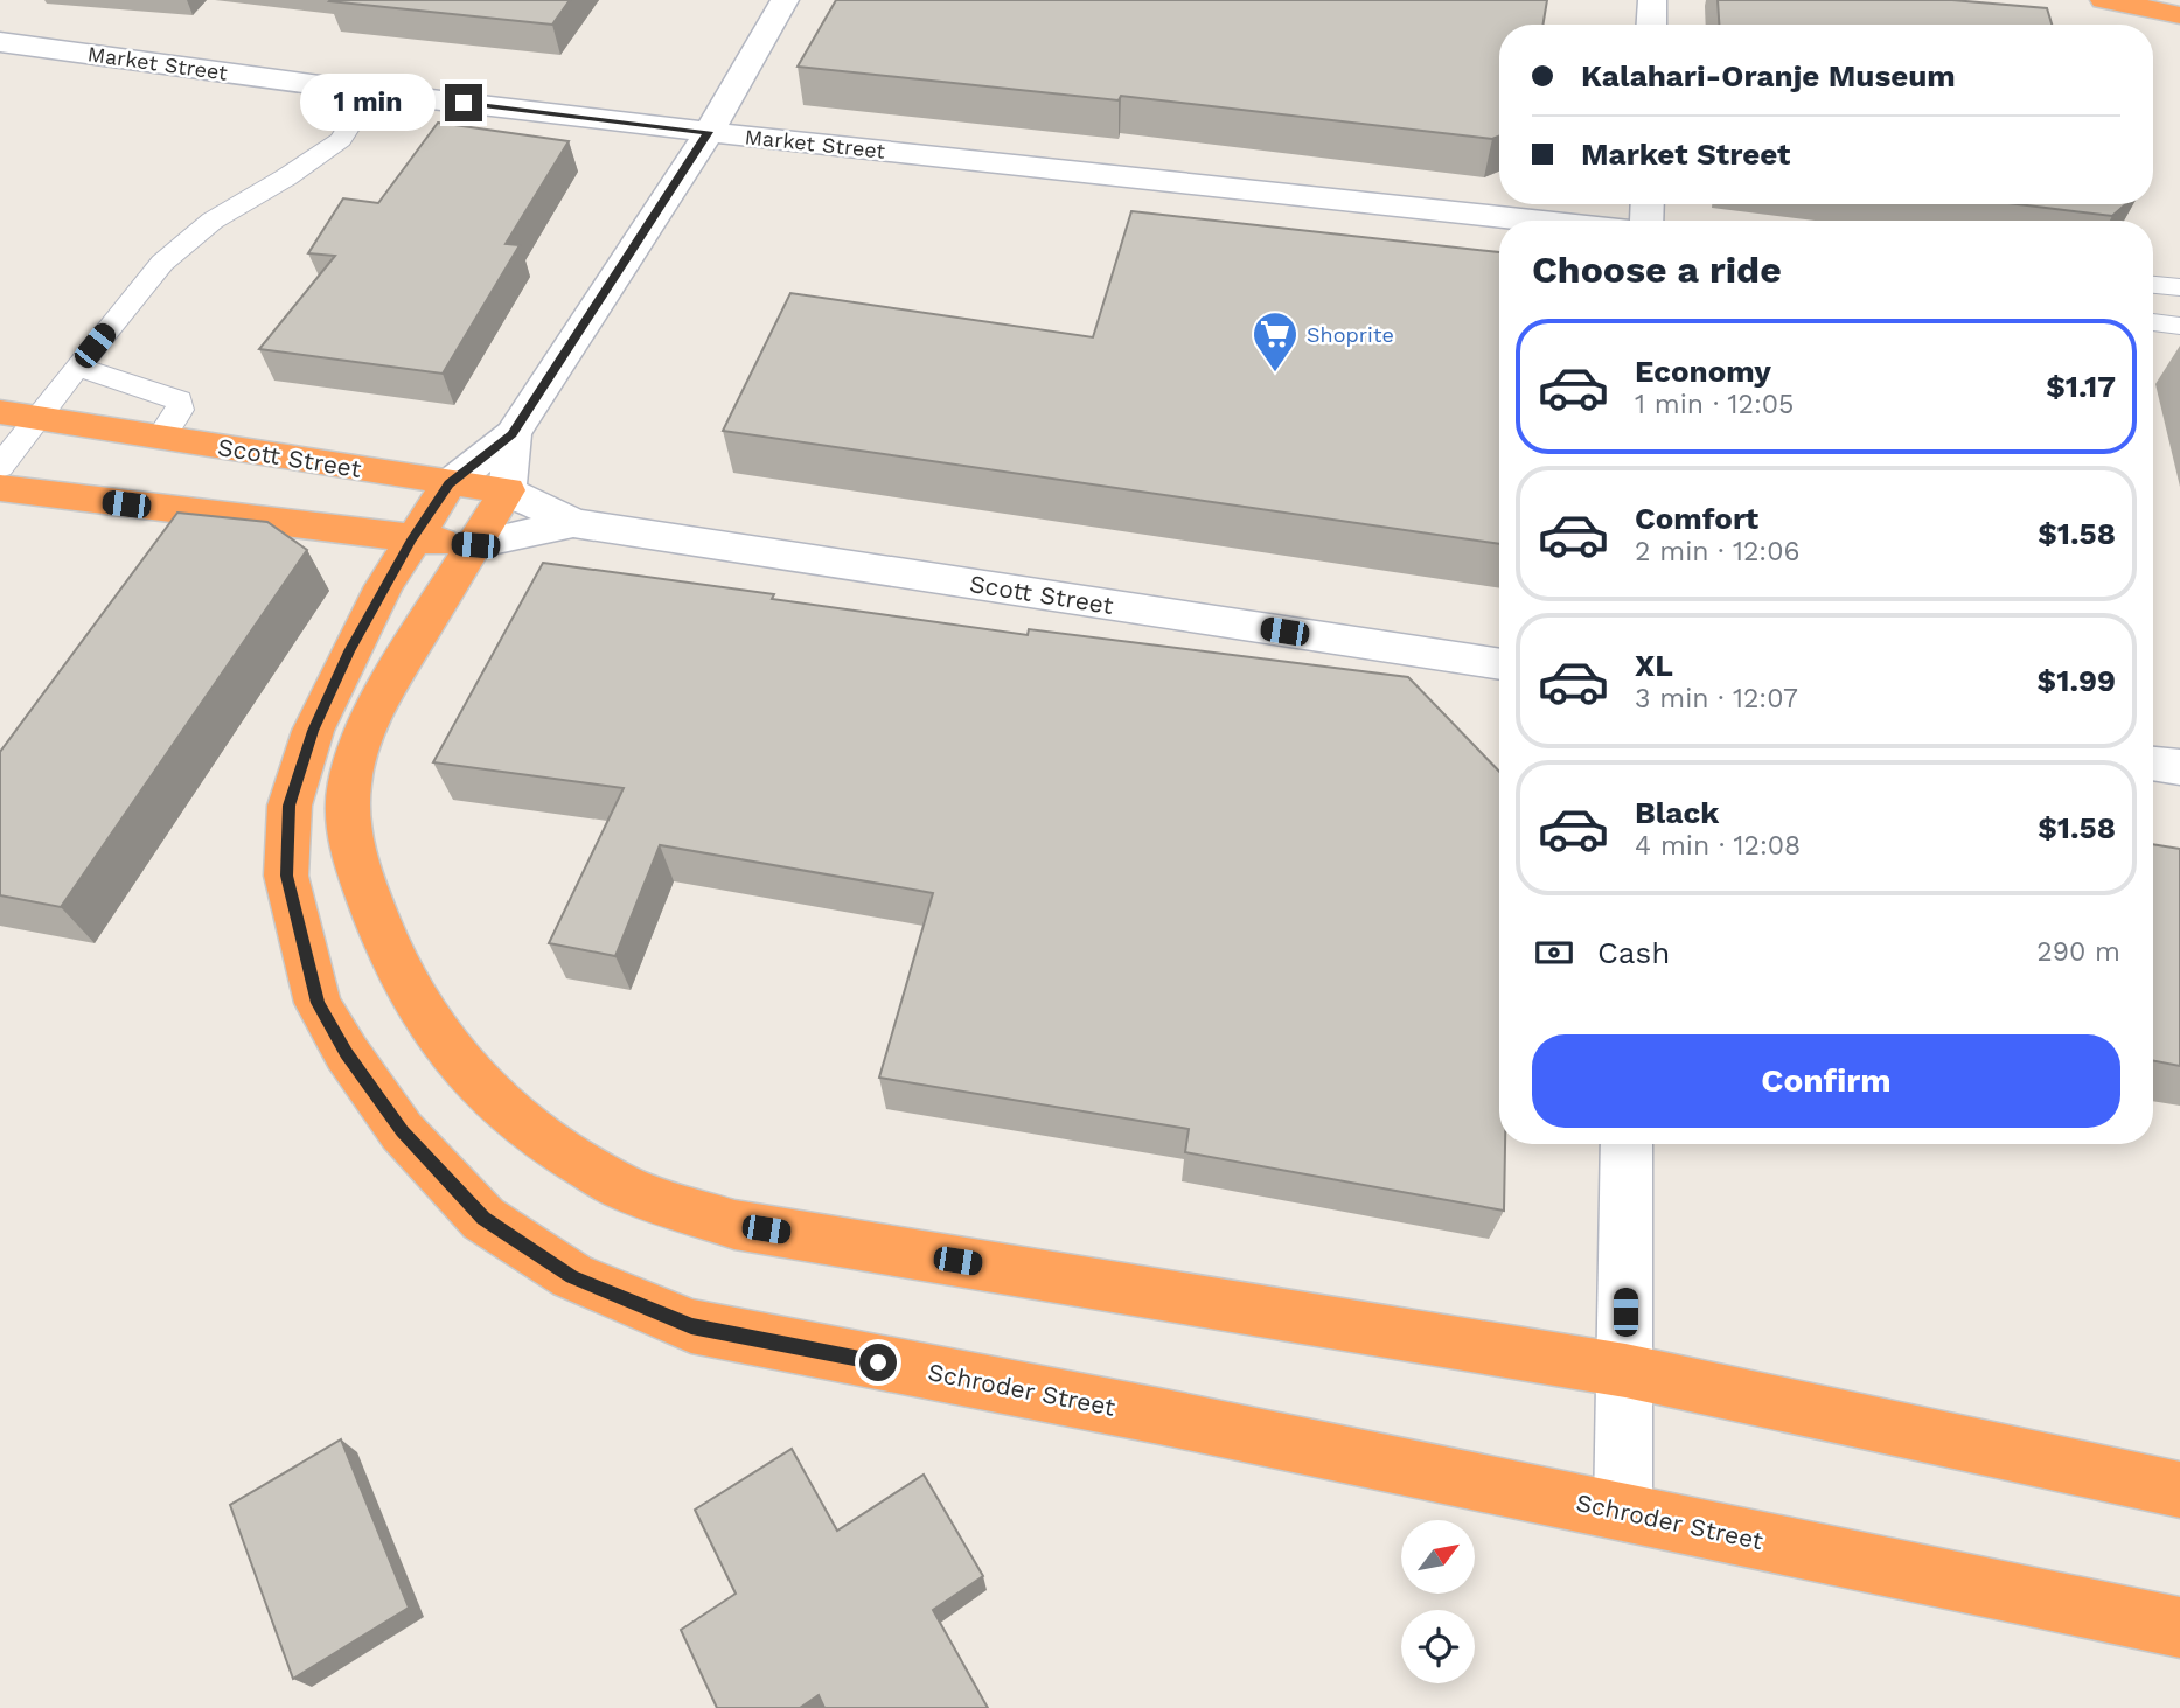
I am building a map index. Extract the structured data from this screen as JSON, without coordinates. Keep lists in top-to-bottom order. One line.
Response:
{"streets":{"highway":["Scott Street","Schroder Street"],"street":["Market Street"]},"crossings":[["Scott Street","Schroder Street"]],"places":{"supermarket":["Shoprite"]},"north":"top right","page":{"banner":["Kalahari-Oranje Museum","Market Street"],"bubble":"1 min","heading":"Choose a ride","list":[{"name":"Economy","note":"1 min · 12:05","value":"$1.17"},{"name":"Comfort","note":"2 min · 12:06","value":"$1.58"},{"name":"XL","note":"3 min · 12:07","value":"$1.99"},{"name":"Black","note":"4 min · 12:08","value":"$1.58"}],"pay":["Cash","290 m"],"buttons":"Confirm"}}
